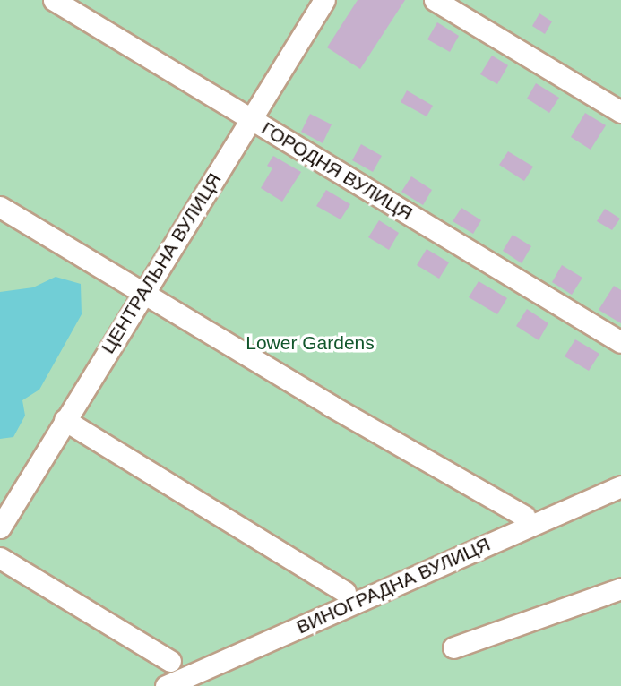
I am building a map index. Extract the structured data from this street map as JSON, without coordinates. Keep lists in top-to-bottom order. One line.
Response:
{"streets":{"street":["ГОРОДНЯ ВУЛИЦЯ","ЦЕНТРАЛЬНА ВУЛИЦЯ","ВИНОГРАДНА ВУЛИЦЯ"]},"crossings":[["ГОРОДНЯ ВУЛИЦЯ","ЦЕНТРАЛЬНА ВУЛИЦЯ"]],"parks":["Lower Gardens"]}
